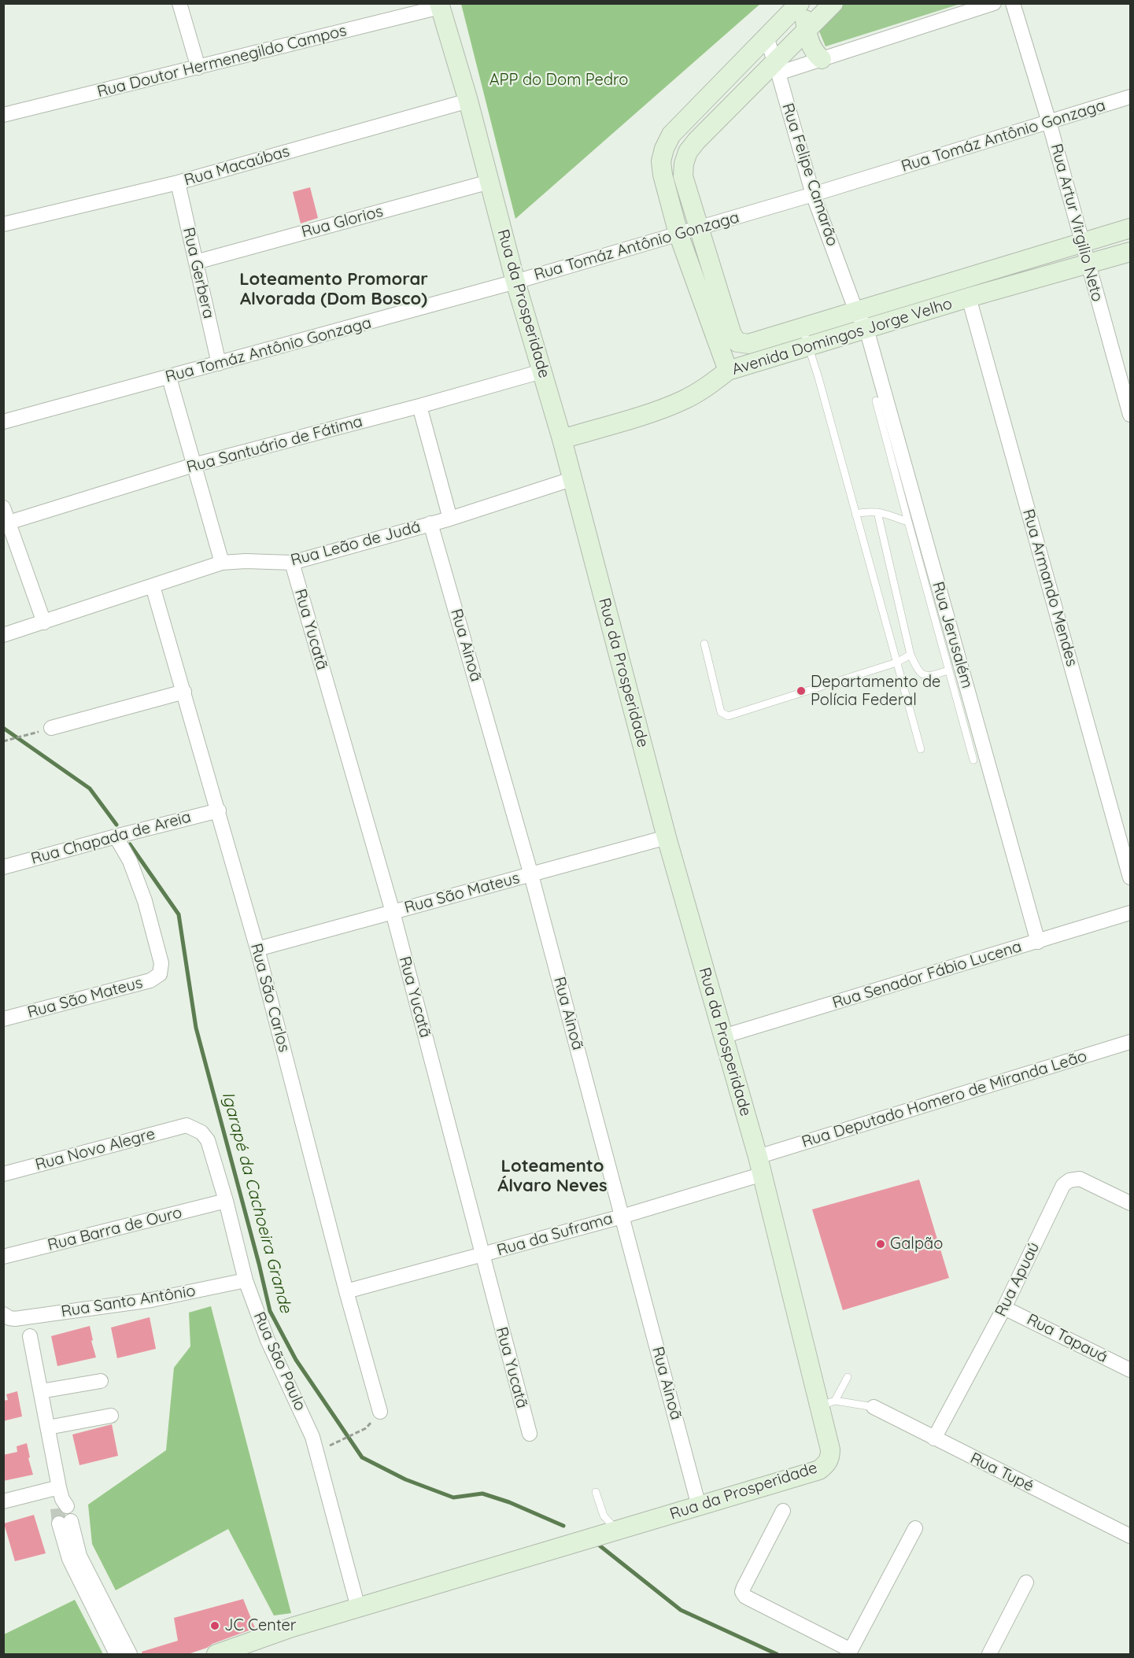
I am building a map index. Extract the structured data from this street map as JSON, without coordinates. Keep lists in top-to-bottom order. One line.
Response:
{"streets":{"street":["Rua Doutor Hermenegildo Campos","Rua Tomáz Antônio Gonzaga","Rua Macaúbas","Rua Felipe Camarão","Rua Glorios","Rua Artur Virgilio Neto","Rua Gerbera","Rua da Prosperidade","Avenida Domingos Jorge Velho","Rua Santuário de Fátima","Rua Leão de Judá","Rua Armando Mendes","Rua Yucatã","Rua Jerusalém","Rua Ainoã","Rua Chapada de Areia","Rua São Mateus","Rua Senador Fábio Lucena","Rua São Carlos","Rua Deputado Homero de Miranda Leão","Rua Novo Alegre","Rua Barra de Ouro","Rua da Suframa","Rua Apuaú","Rua Santo Antônio","Rua Tapauá","Rua São Paulo","Rua Tupé"]},"crossings":[["Rua Doutor Hermenegildo Campos","Rua da Prosperidade"],["Rua Tomáz Antônio Gonzaga","Rua Felipe Camarão"],["Rua Tomáz Antônio Gonzaga","Rua Artur Virgilio Neto"],["Rua Tomáz Antônio Gonzaga","Rua Gerbera"],["Rua Tomáz Antônio Gonzaga","Rua da Prosperidade"],["Rua Tomáz Antônio Gonzaga","Avenida Domingos Jorge Velho"],["Rua Macaúbas","Rua Gerbera"],["Rua Macaúbas","Rua da Prosperidade"],["Rua Felipe Camarão","Avenida Domingos Jorge Velho"],["Rua Felipe Camarão","Rua Jerusalém"],["Rua Glorios","Rua Gerbera"],["Rua Glorios","Rua da Prosperidade"],["Rua Artur Virgilio Neto","Avenida Domingos Jorge Velho"],["Rua da Prosperidade","Avenida Domingos Jorge Velho"],["Rua da Prosperidade","Rua Santuário de Fátima"],["Rua da Prosperidade","Rua Leão de Judá"],["Rua da Prosperidade","Rua Ainoã"],["Rua da Prosperidade","Rua São Mateus"],["Rua da Prosperidade","Rua Senador Fábio Lucena"],["Rua da Prosperidade","Rua Deputado Homero de Miranda Leão"],["Rua da Prosperidade","Rua da Suframa"],["Rua da Prosperidade","Rua São Paulo"],["Avenida Domingos Jorge Velho","Rua Armando Mendes"],["Avenida Domingos Jorge Velho","Rua Jerusalém"],["Rua Leão de Judá","Rua Yucatã"],["Rua Leão de Judá","Rua Ainoã"],["Rua Leão de Judá","Rua São Carlos"],["Rua Yucatã","Rua São Mateus"],["Rua Yucatã","Rua da Suframa"],["Rua Jerusalém","Rua Senador Fábio Lucena"],["Rua Ainoã","Rua São Mateus"],["Rua Ainoã","Rua da Suframa"],["Rua Chapada de Areia","Rua São Mateus"],["Rua Chapada de Areia","Rua São Carlos"],["Rua São Mateus","Rua São Carlos"],["Rua São Carlos","Rua da Suframa"],["Rua Deputado Homero de Miranda Leão","Rua da Suframa"],["Rua Novo Alegre","Rua São Paulo"],["Rua Barra de Ouro","Rua São Paulo"],["Rua Apuaú","Rua Tapauá"],["Rua Apuaú","Rua Tupé"],["Rua Santo Antônio","Rua São Paulo"]],"districts":["Loteamento Promorar Alvorada (Dom Bosco)","Loteamento Álvaro Neves"],"water":["Igarapé da Cachoeira Grande"],"parks":["APP do Dom Pedro"],"places":["Departamento de Polícia Federal","Galpão","JC Center"]}
